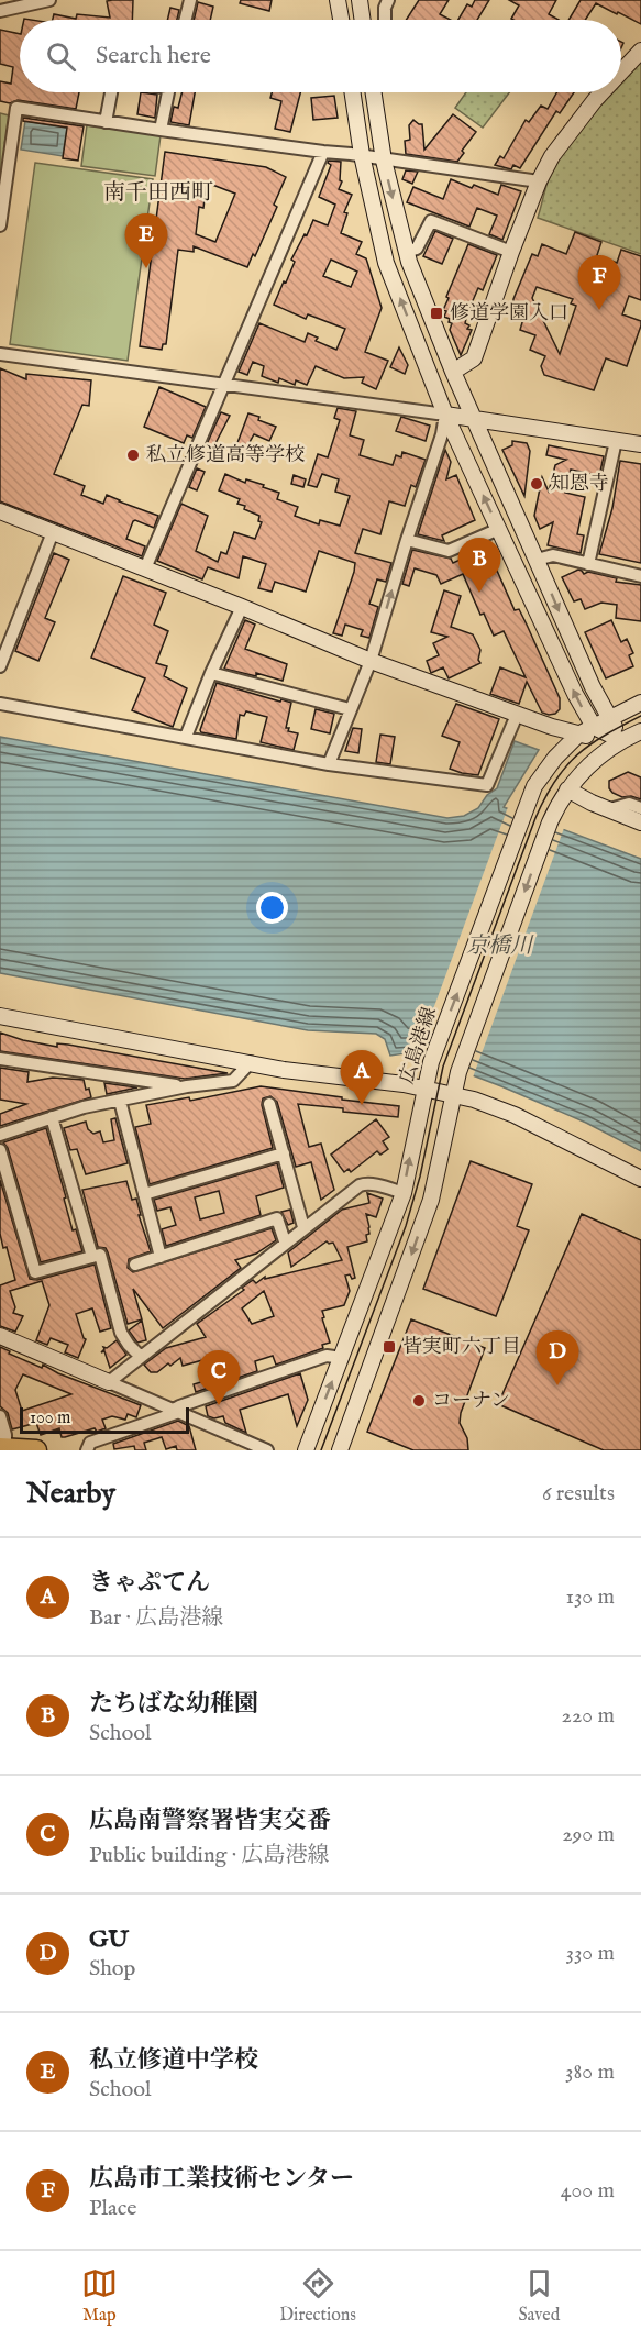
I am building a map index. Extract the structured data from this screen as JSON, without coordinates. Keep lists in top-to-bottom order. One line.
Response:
{"streets":{"street":["広島港線"]},"districts":["南千田西町"],"water":["京橋川"],"places":{"transit":["修道学園入口","皆実町六丁目"],"other":["私立修道高等学校","知恩寺","コーナン"]},"scale_bar":"100 m","page":{"search":"Search here","pins":["E","F","B","A","D","C"],"scale":"100 m","heading":["Nearby","6 results"],"list":[{"mark":"A","name":"きゃぷてん","note":"Bar · 広島港線","value":"130 m"},{"mark":"B","name":"たちばな幼稚園","note":"School","value":"220 m"},{"mark":"C","name":"広島南警察署皆実交番","note":"Public building · 広島港線","value":"290 m"},{"mark":"D","name":"GU","note":"Shop","value":"330 m"},{"mark":"E","name":"私立修道中学校","note":"School","value":"380 m"},{"mark":"F","name":"広島市工業技術センター","note":"Place","value":"400 m"}],"nav":["Map","Directions","Saved"]}}
